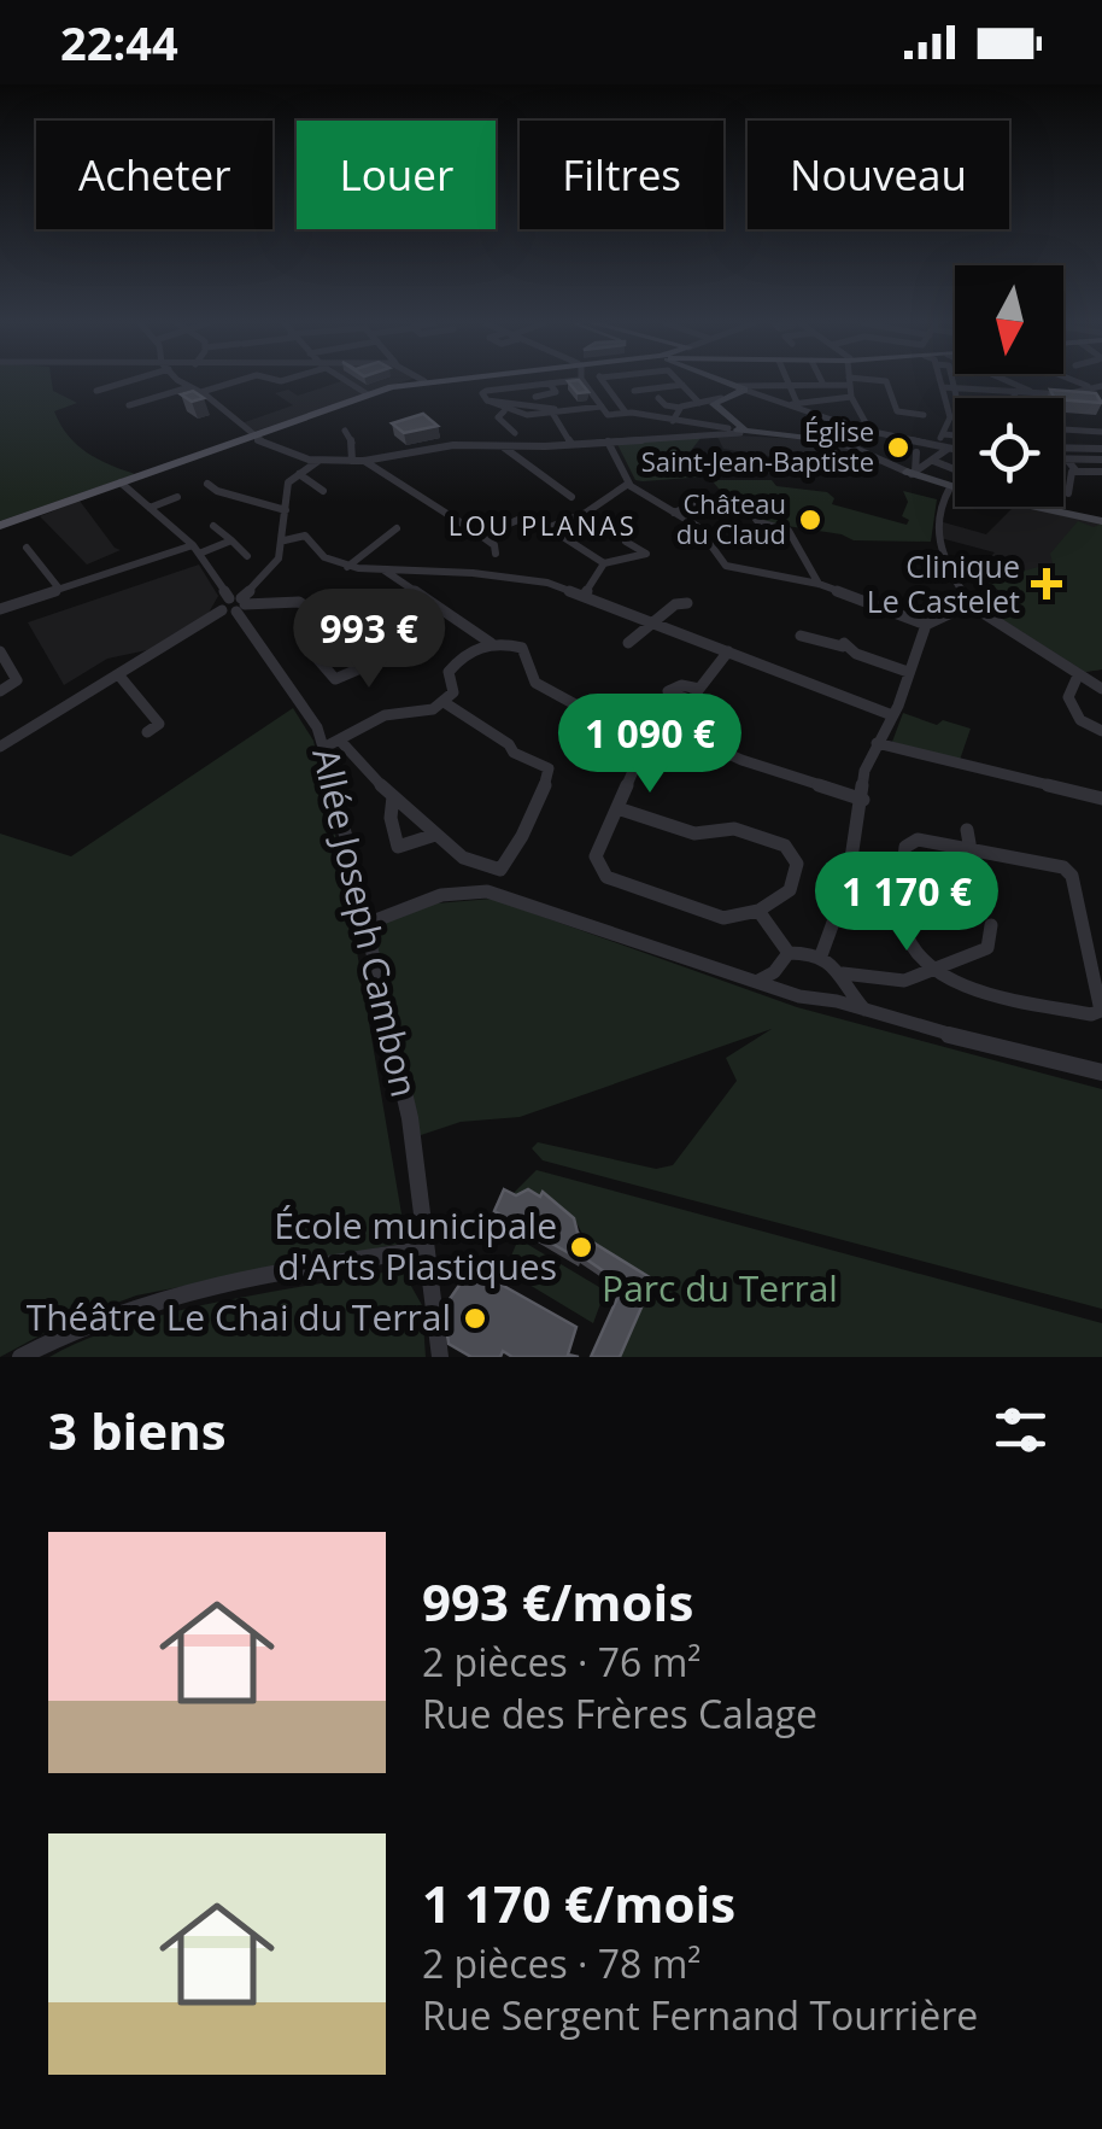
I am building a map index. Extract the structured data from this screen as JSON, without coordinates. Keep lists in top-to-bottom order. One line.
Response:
{"streets":{"street":["Allée Joseph Cambon"]},"districts":["LOU PLANAS"],"parks":["Parc du Terral"],"places":{"other":["Église Saint-Jean-Baptiste","Château du Claud","École municipale d'Arts Plastiques","Théâtre Le Chai du Terral"],"health":["Clinique Le Castelet"]},"north":"bottom","page":{"status":"22:44","chip":["Acheter","Louer","Filtres","Nouveau"],"price":["993 €","1 090 €","1 170 €"],"heading":"3 biens","list":[{"name":"993 €/mois","note":"2 pièces · 76 m² · Rue des Frères Calage"},{"name":"1 170 €/mois","note":"2 pièces · 78 m² · Rue Sergent Fernand Tourrière"}]}}
